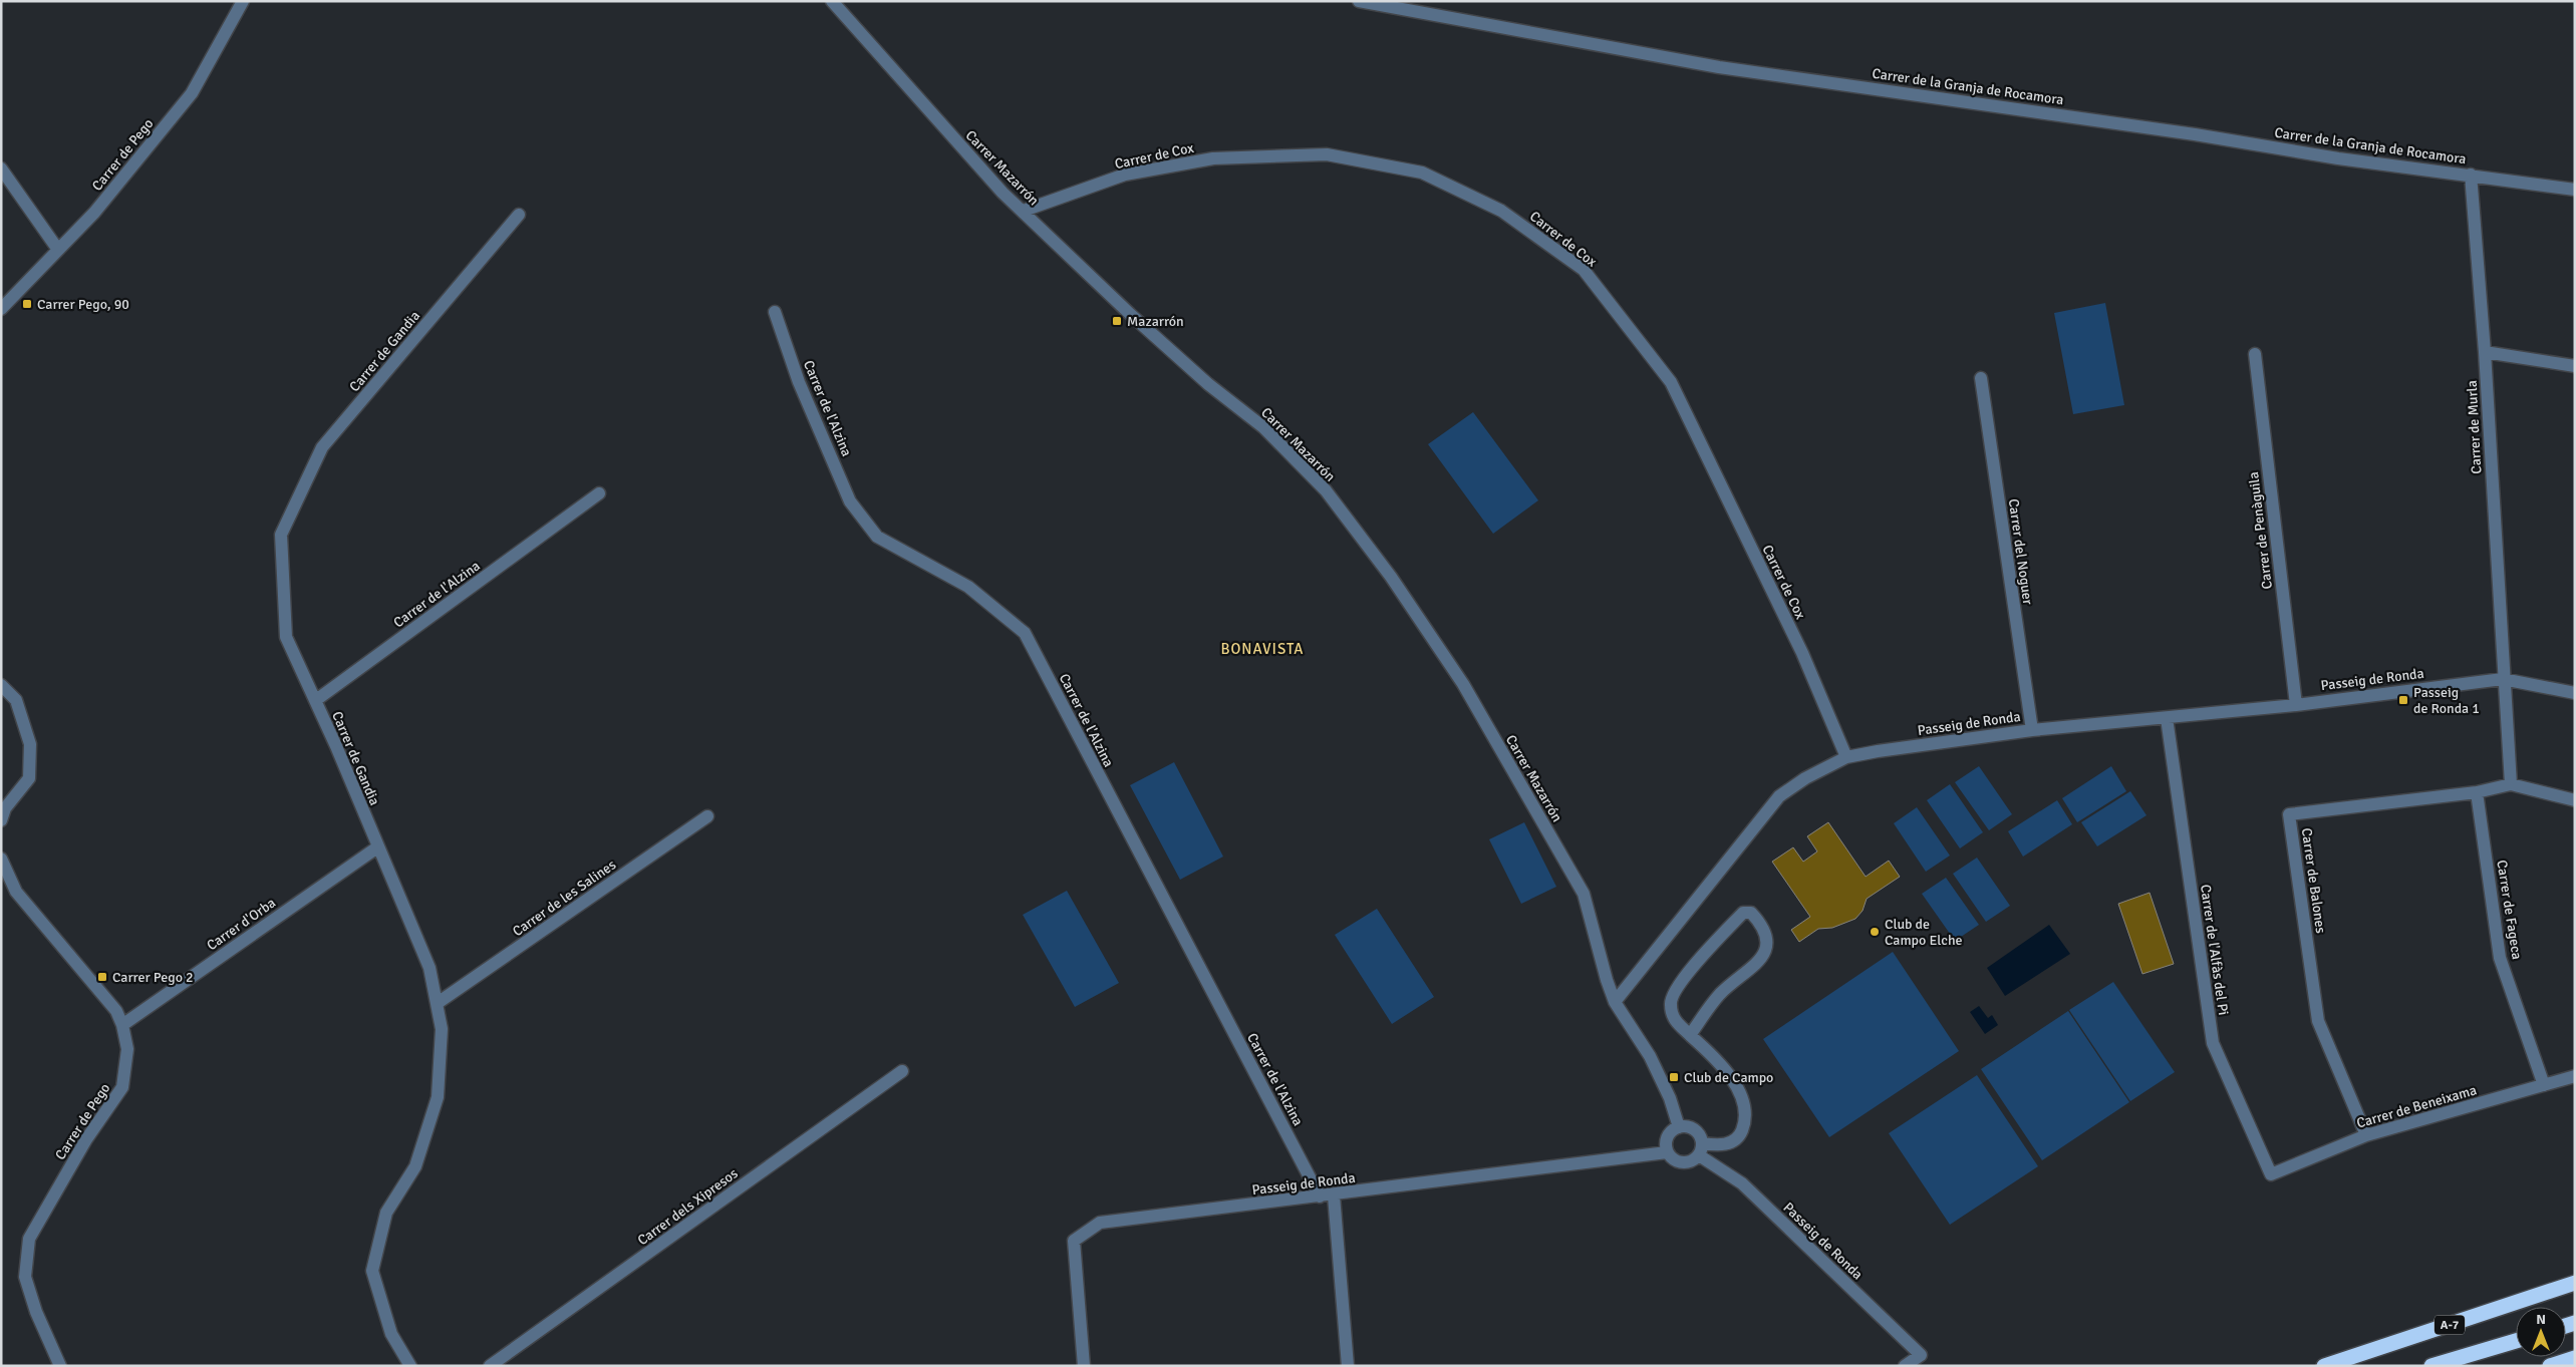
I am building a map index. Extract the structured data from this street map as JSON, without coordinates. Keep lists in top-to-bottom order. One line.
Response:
{"streets":{"highway":["A-7"],"street":["Carrer de la Granja de Rocamora","Carrer de Pego","Carrer de Cox","Carrer Mazarrón","Carrer de Gandia","Carrer de l'Alzina","Carrer de Murla","Carrer de Penàguila","Carrer del Noguer","Passeig de Ronda","Carrer de Balones","Carrer de les Salines","Carrer de Fageca","Carrer d'Orba","Carrer de l'Alfàs del Pi","Carrer de Beneixama","Carrer dels Xipresos"]},"crossings":[["Carrer de la Granja de Rocamora","Carrer de Murla"],["Carrer de Pego","Carrer d'Orba"],["Carrer de Cox","Carrer Mazarrón"],["Carrer de Cox","Passeig de Ronda"],["Carrer Mazarrón","Passeig de Ronda"],["Carrer de Gandia","Carrer de l'Alzina"],["Carrer de Gandia","Carrer de les Salines"],["Carrer de Gandia","Carrer d'Orba"],["Carrer de l'Alzina","Passeig de Ronda"],["Carrer de Murla","Passeig de Ronda"],["Carrer de Penàguila","Passeig de Ronda"],["Carrer del Noguer","Passeig de Ronda"],["Passeig de Ronda","Carrer de l'Alfàs del Pi"],["Carrer de Balones","Carrer de Fageca"],["Carrer de Balones","Carrer de Beneixama"],["Carrer de Fageca","Carrer de Beneixama"],["Carrer de l'Alfàs del Pi","Carrer de Beneixama"]],"districts":["BONAVISTA"],"places":{"transit":["Carrer Pego, 90","Mazarrón","Passeig de Ronda 1","Carrer Pego 2","Club de Campo"],"other":["Club de Campo Elche"]},"north":"top"}
